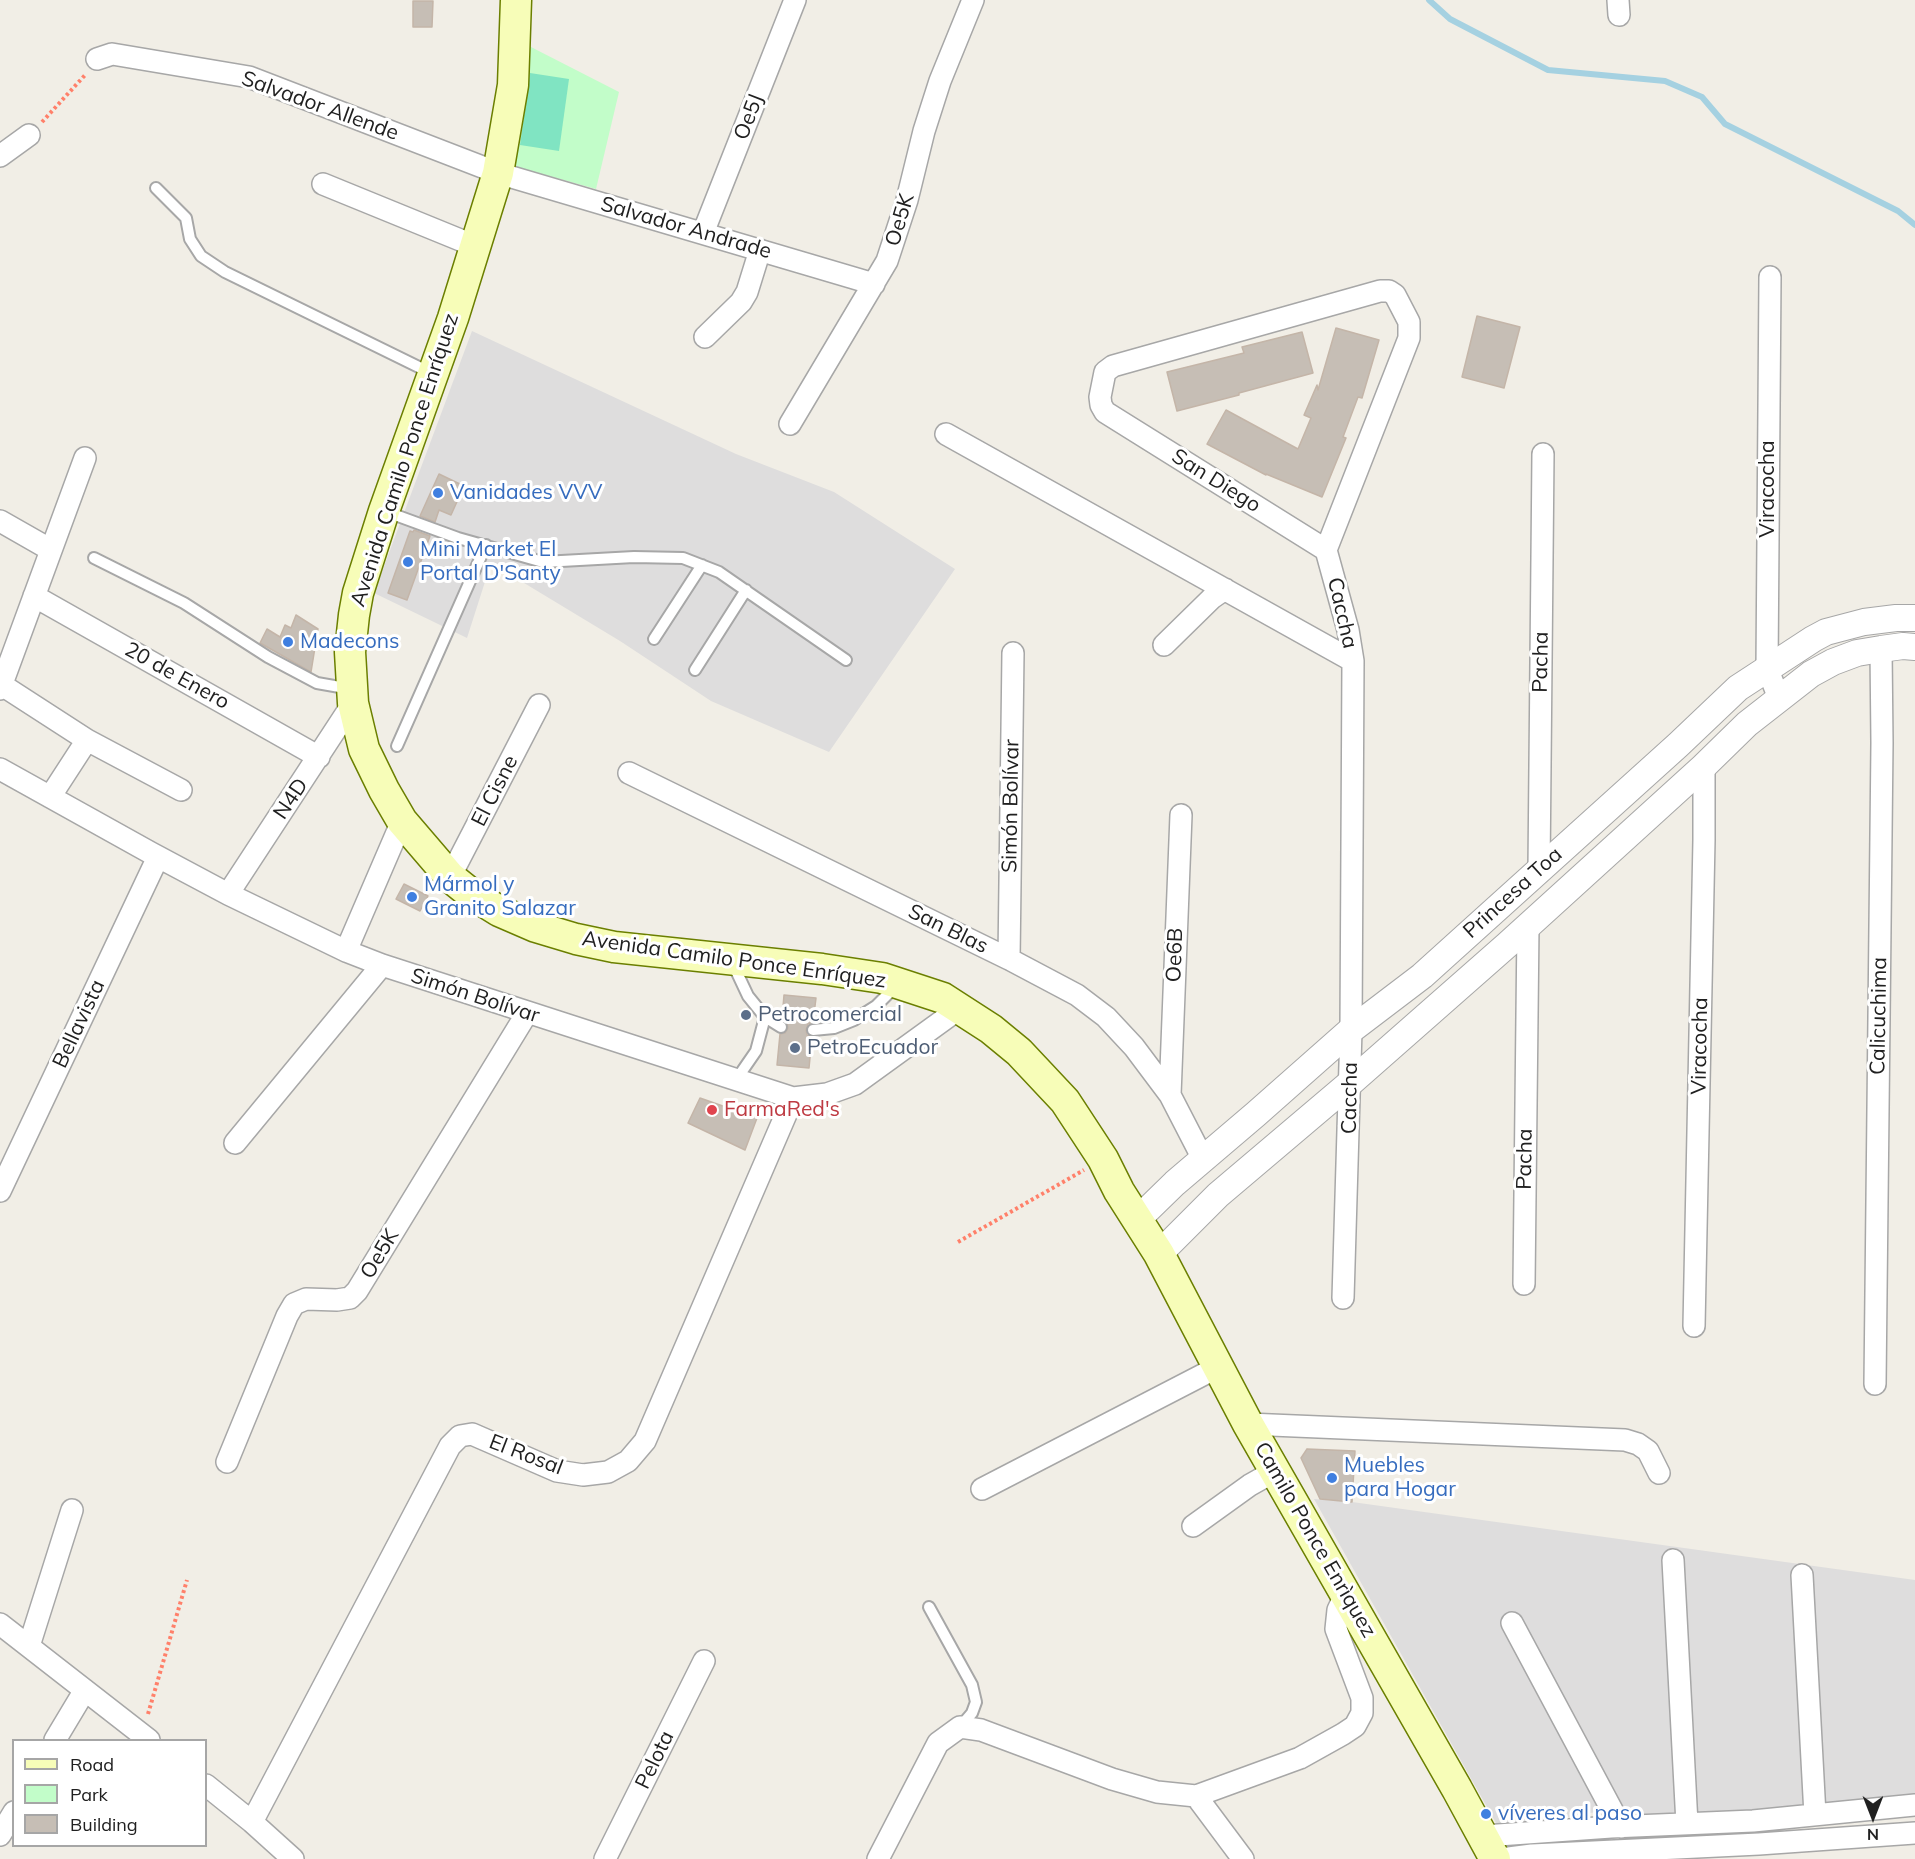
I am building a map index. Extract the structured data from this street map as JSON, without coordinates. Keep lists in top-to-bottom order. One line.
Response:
{"streets":{"main road":["Avenida Camilo Ponce Enríquez","Camilo Ponce Enrìquez"],"street":["Salvador Allende","Oe5J","Oe5K","Salvador Andrade","San Diego","Viracocha","Caccha","Pacha","20 de Enero","El Cisne","N4D","Simón Bolívar","Princesa Toa","San Blas","Oe6B","Calicuchima","Bellavista","El Rosal","Pelota"]},"crossings":[["Salvador Allende","Salvador Andrade"],["Salvador Allende","Avenida Camilo Ponce Enríquez"],["Oe5J","Salvador Andrade"],["Oe5K","Salvador Andrade"],["Oe5K","Simón Bolívar"],["Salvador Andrade","Avenida Camilo Ponce Enríquez"],["Avenida Camilo Ponce Enríquez","El Cisne"],["Avenida Camilo Ponce Enríquez","N4D"],["Avenida Camilo Ponce Enríquez","Simón Bolívar"],["Avenida Camilo Ponce Enríquez","Princesa Toa"],["Avenida Camilo Ponce Enríquez","Camilo Ponce Enrìquez"],["San Diego","Caccha"],["Viracocha","Princesa Toa"],["Caccha","Princesa Toa"],["Pacha","Princesa Toa"],["20 de Enero","N4D"],["N4D","Simón Bolívar"],["Simón Bolívar","San Blas"],["Simón Bolívar","Bellavista"],["Simón Bolívar","El Rosal"],["Princesa Toa","San Blas"],["Princesa Toa","Calicuchima"],["Princesa Toa","Camilo Ponce Enrìquez"],["San Blas","Oe6B"]],"places":["Vanidades VVV","Mini Market El Portal D'Santy","Madecons","Mármol y Granito Salazar","Petrocomercial","PetroEcuador","FarmaRed's","Muebles para Hogar","víveres al paso"],"legend":["Road","Park","Building"],"north":"bottom"}
